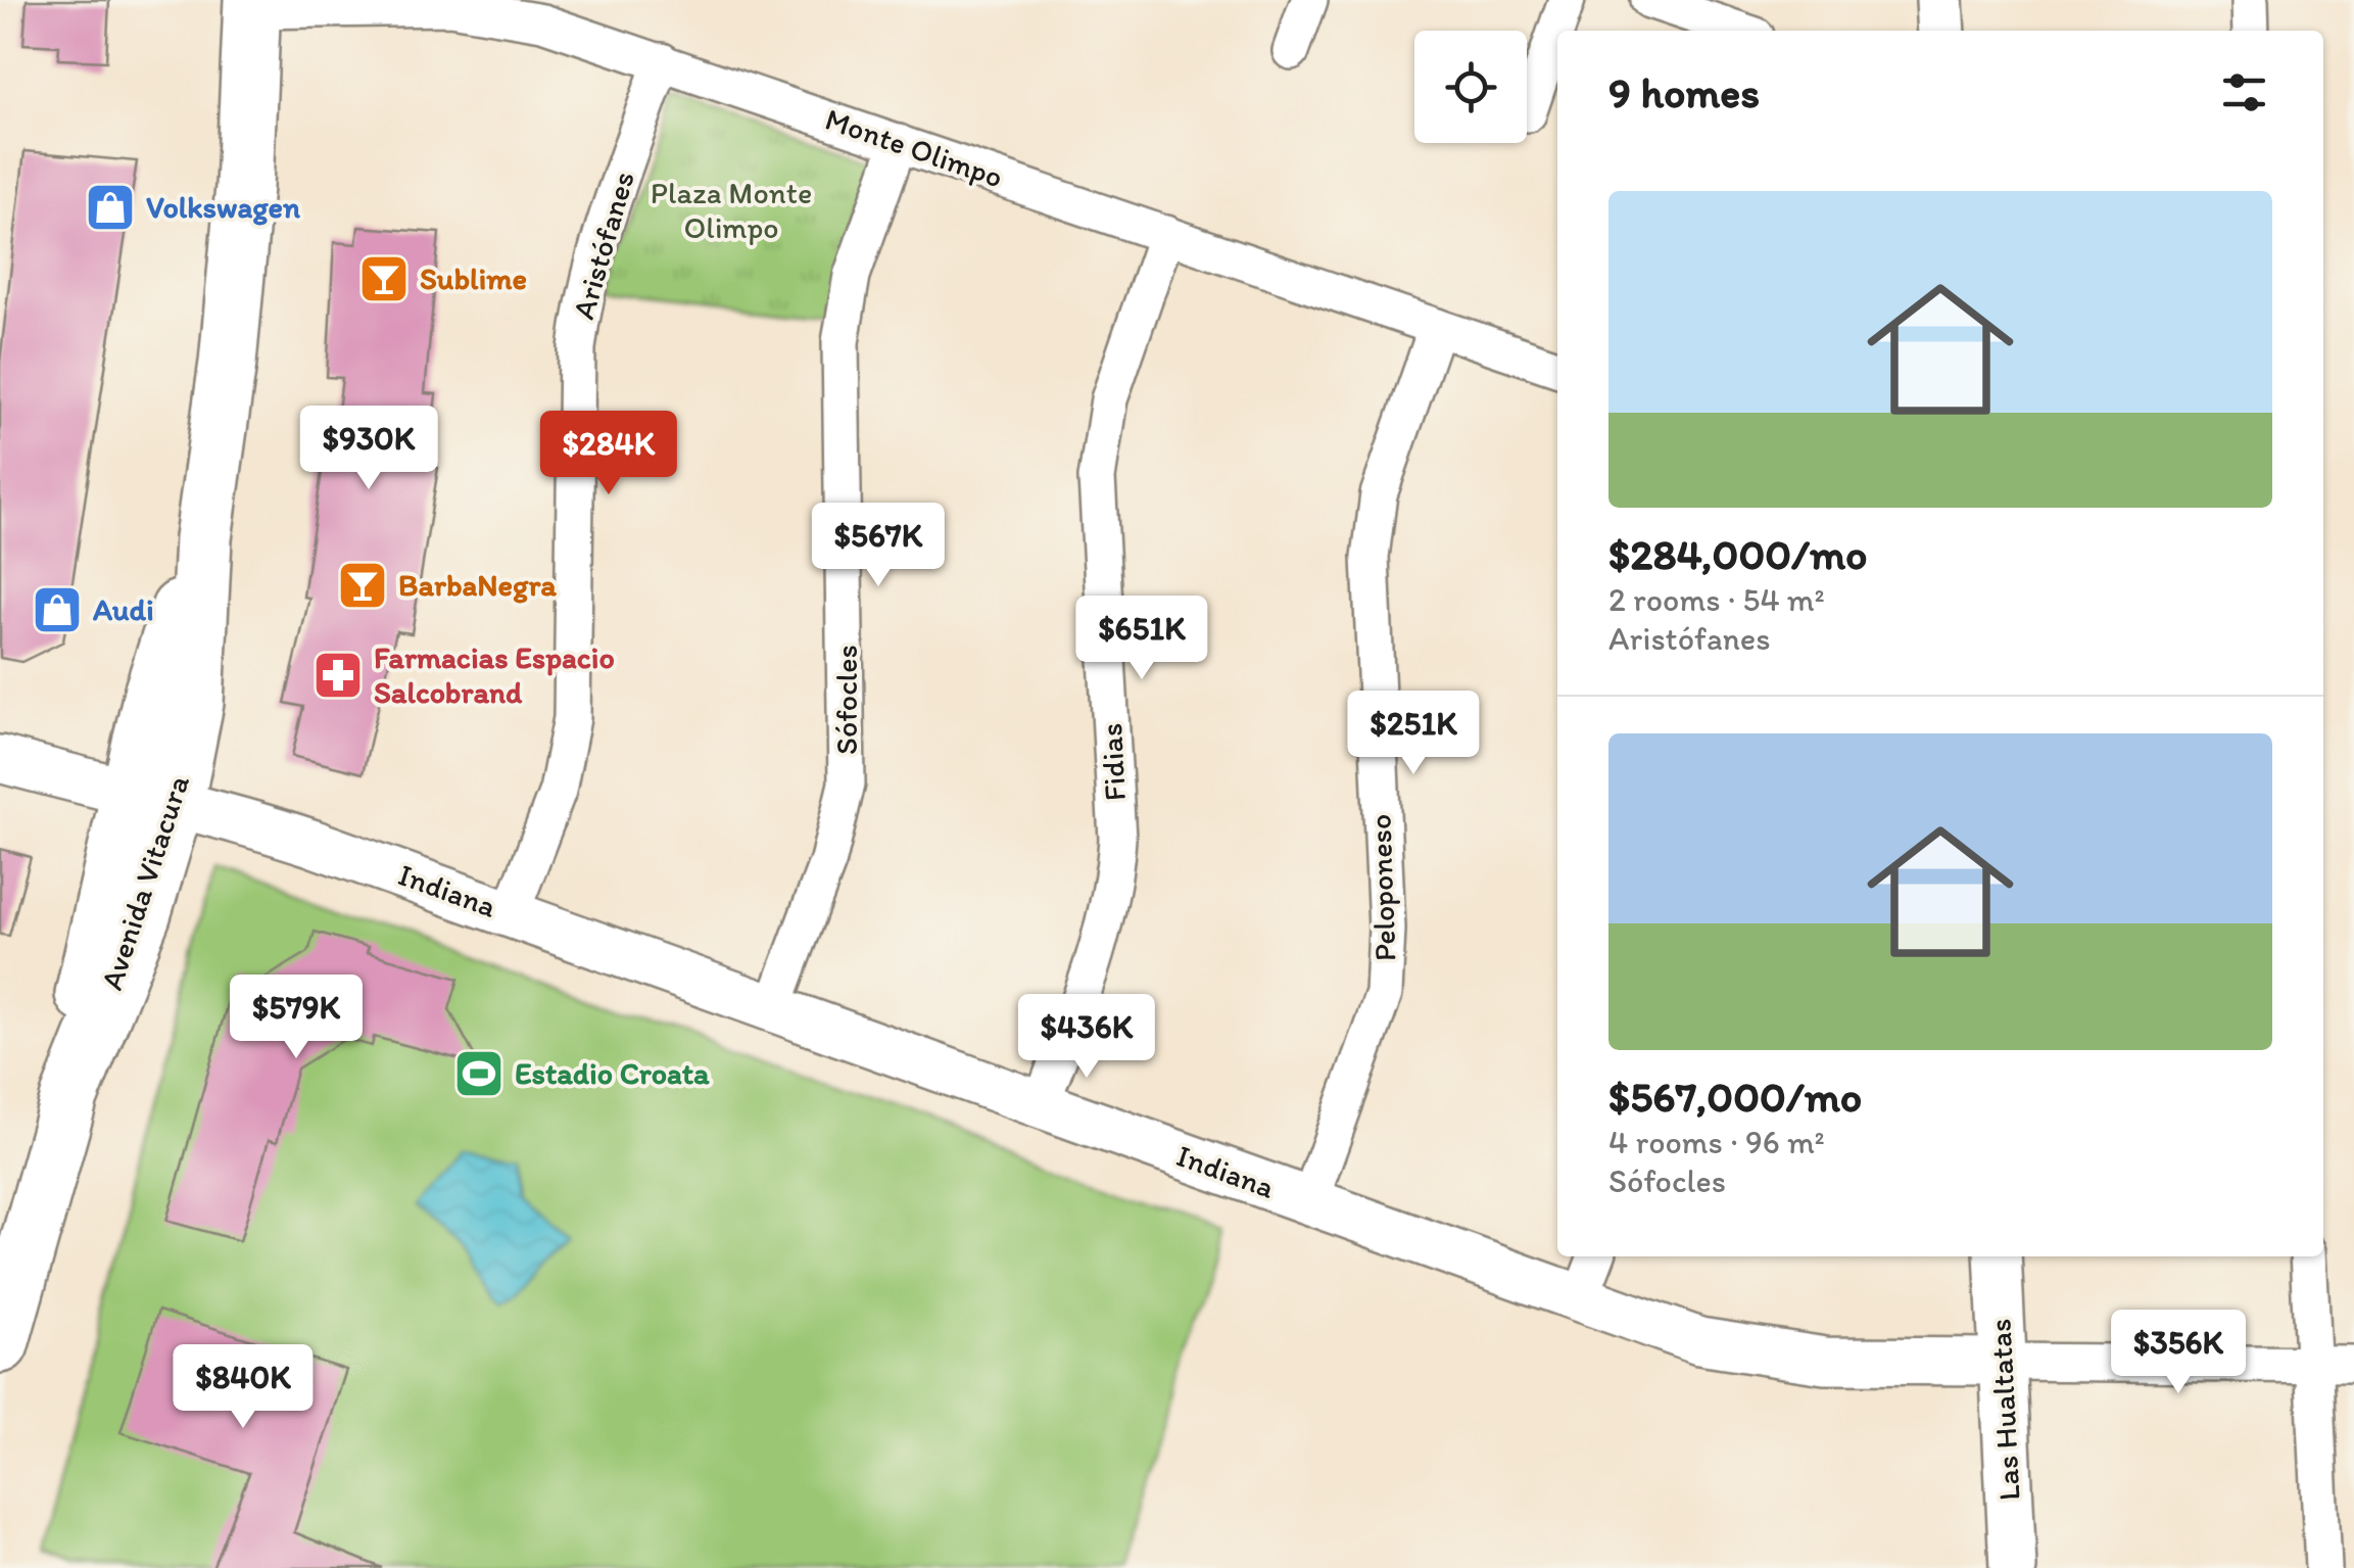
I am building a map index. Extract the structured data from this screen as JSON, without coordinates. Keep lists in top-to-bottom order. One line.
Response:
{"streets":{"main road":["Avenida Vitacura"],"street":["Monte Olimpo","Aristófanes","Sófocles","Fidias","Peloponeso","Indiana","Las Hualtatas"]},"crossings":[["Monte Olimpo","Aristófanes"],["Monte Olimpo","Sófocles"],["Monte Olimpo","Fidias"],["Monte Olimpo","Avenida Vitacura"],["Monte Olimpo","Peloponeso"],["Aristófanes","Indiana"],["Sófocles","Indiana"],["Fidias","Indiana"],["Avenida Vitacura","Indiana"],["Peloponeso","Indiana"],["Indiana","Las Hualtatas"]],"parks":["Plaza Monte Olimpo"],"places":{"shop":["Volkswagen","Audi"],"bar":["Sublime","BarbaNegra"],"pharmacy":["Farmacias Espacio Salcobrand"],"sports":["Estadio Croata"]},"page":{"heading":"9 homes","list":[{"name":"$284,000/mo","note":"2 rooms · 54 m² · Aristófanes"},{"name":"$567,000/mo","note":"4 rooms · 96 m² · Sófocles"}],"price":["$930K","$284K","$567K","$651K","$251K","$579K","$436K","$356K","$840K"]}}
